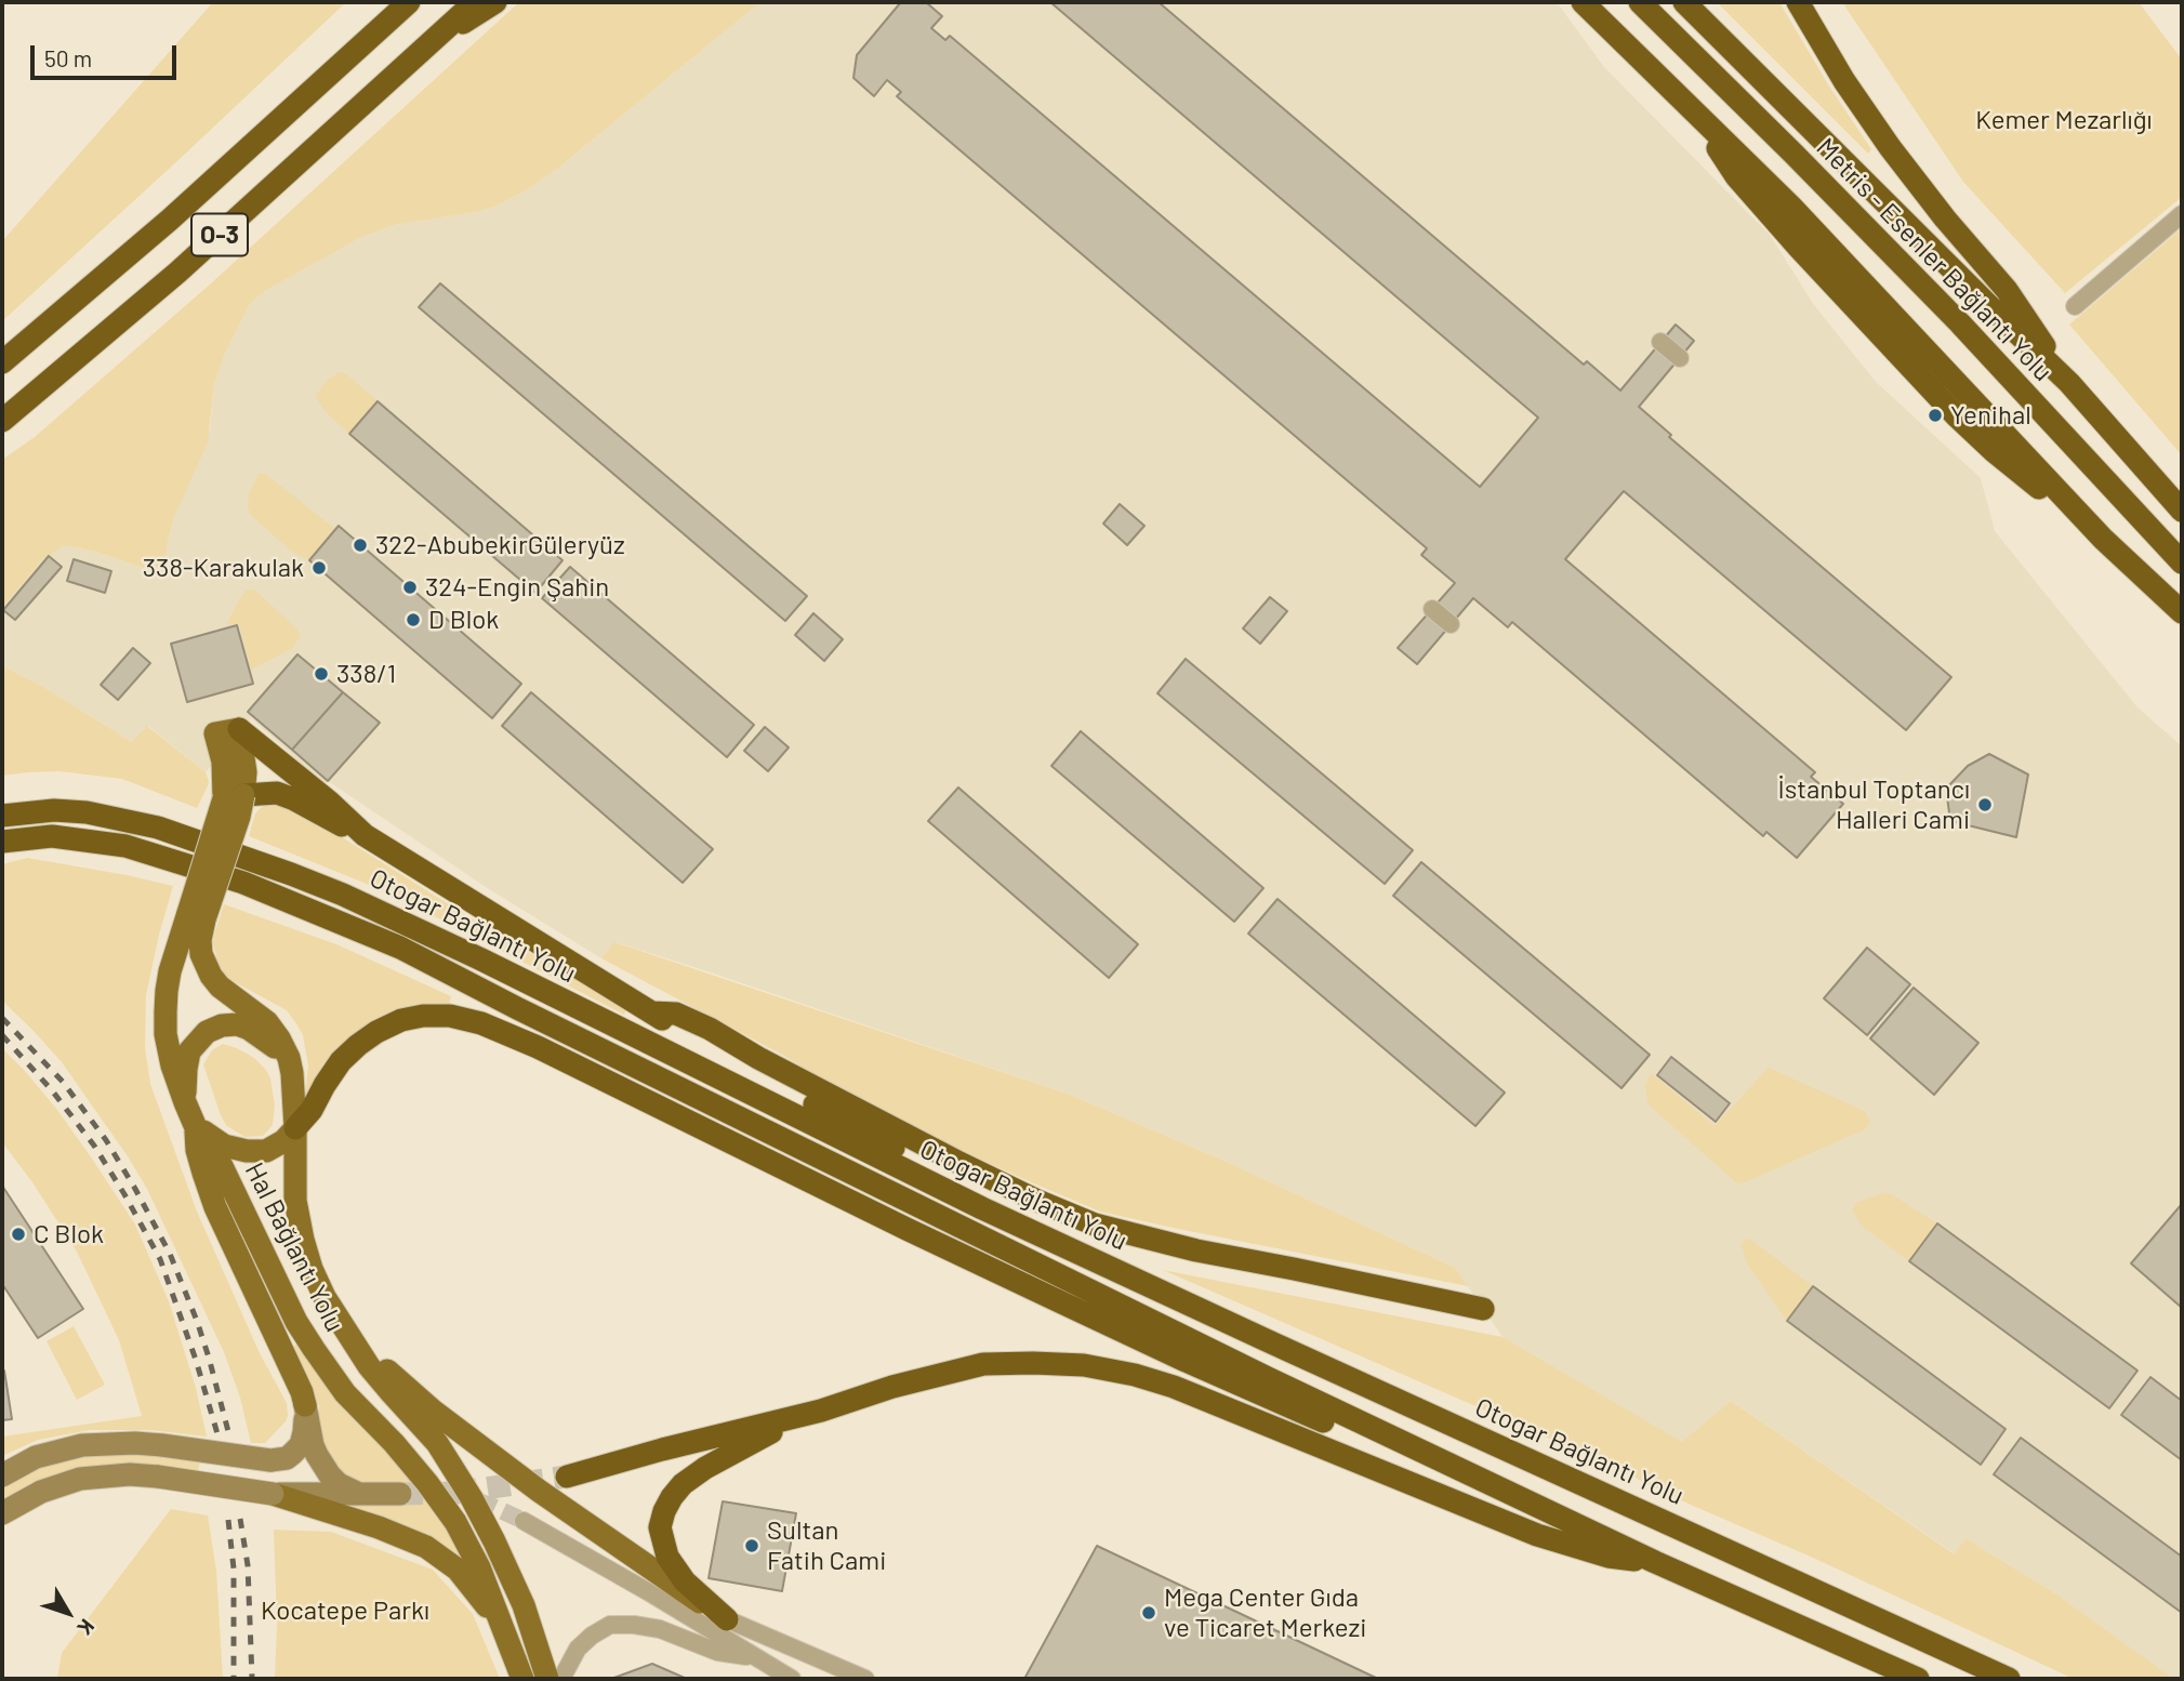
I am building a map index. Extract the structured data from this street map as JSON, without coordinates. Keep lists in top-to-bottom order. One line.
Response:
{"streets":{"highway":["O-3","Metris - Esenler Bağlantı Yolu","Otogar Bağlantı Yolu"],"main road":["Hal Bağlantı Yolu"]},"parks":["Kemer Mezarlığı","Kocatepe Parkı"],"places":["Yenihal","322-AbubekirGüleryüz","338-Karakulak","324-Engin Şahin","D Blok","338/1","İstanbul Toptancı Halleri Cami","C Blok","Sultan Fatih Cami","Mega Center Gıda ve Ticaret Merkezi"],"scale_bar":"50 m","north":"bottom right"}
